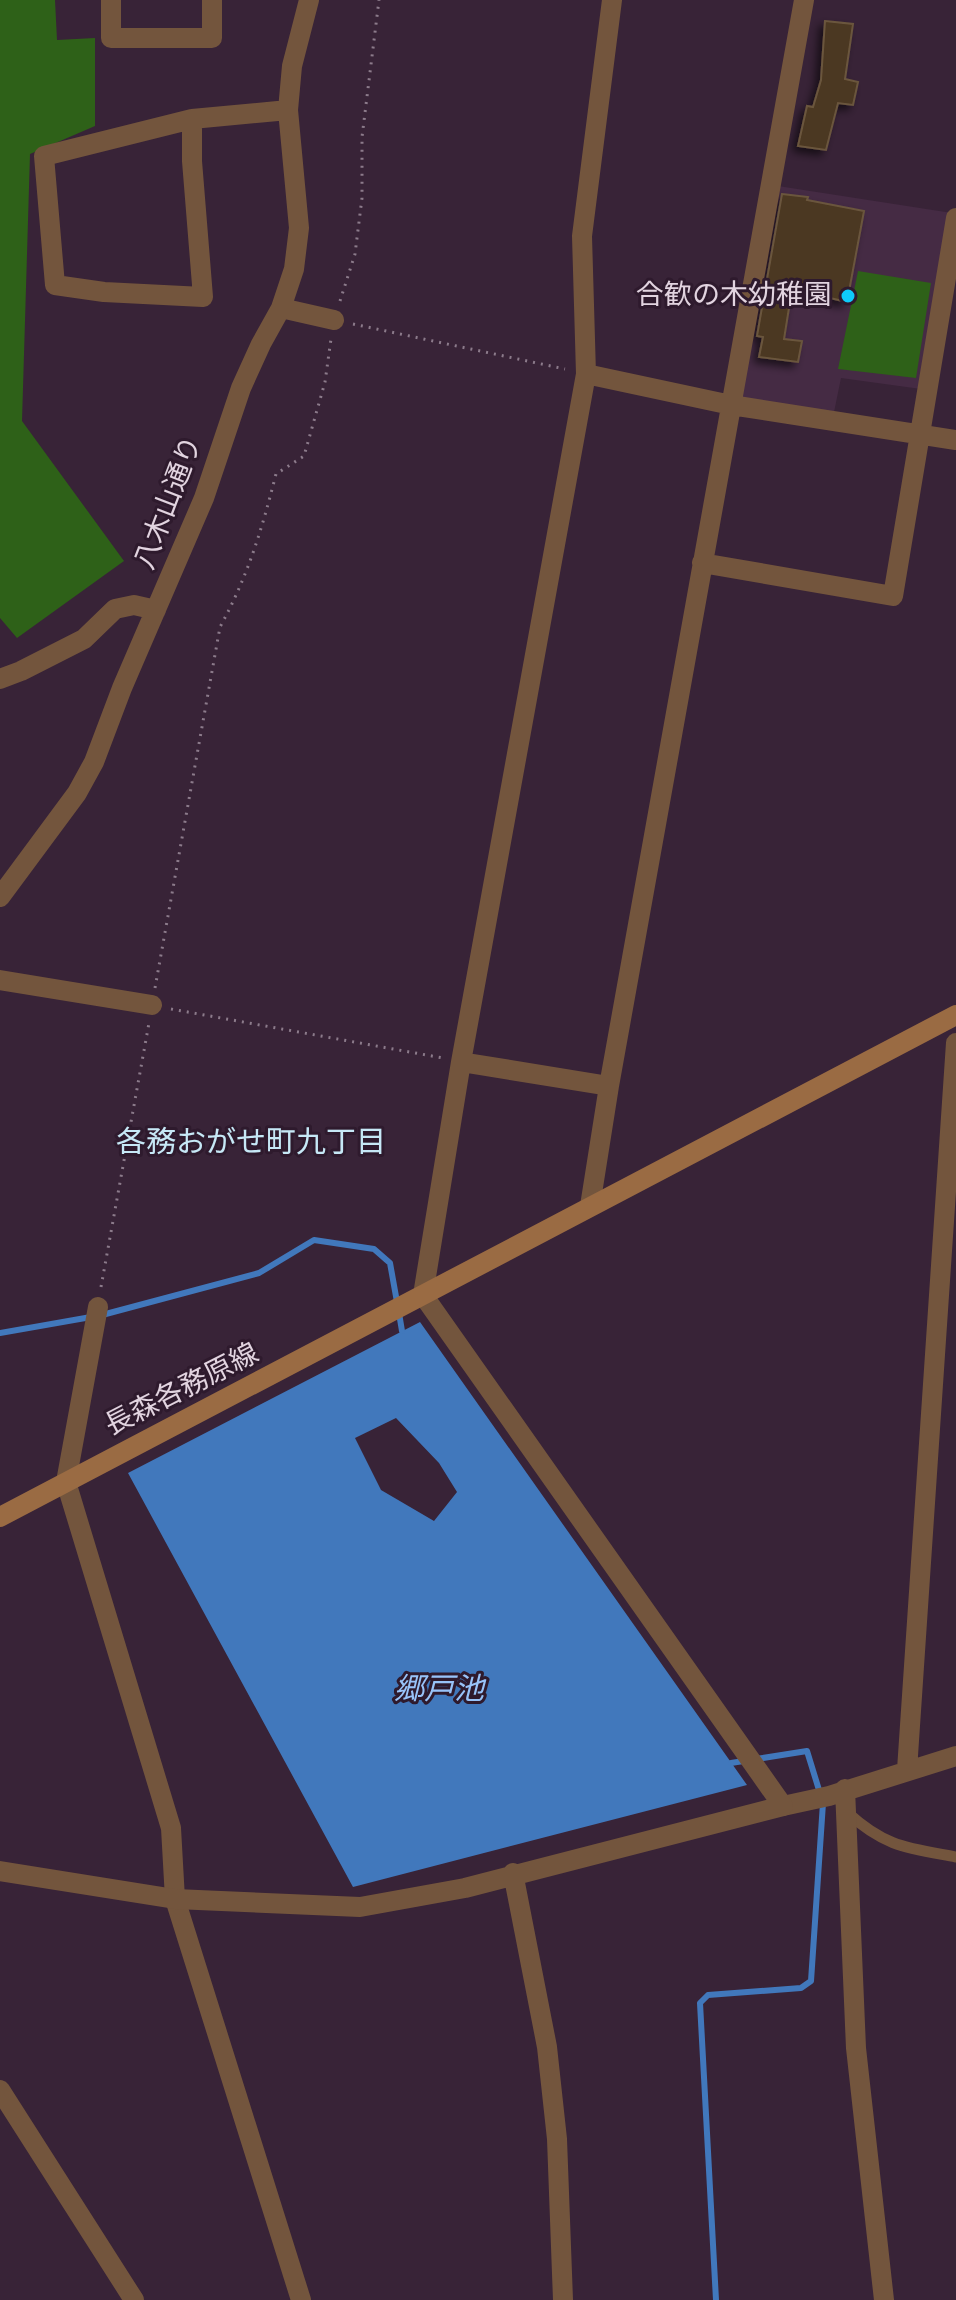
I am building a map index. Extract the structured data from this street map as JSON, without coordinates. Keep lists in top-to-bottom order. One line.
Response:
{"streets":{"main road":["長森各務原線"],"street":["八木山通り"]},"districts":["各務おがせ町九丁目"],"water":["郷戸池"],"places":["合歓の木幼稚園"]}
